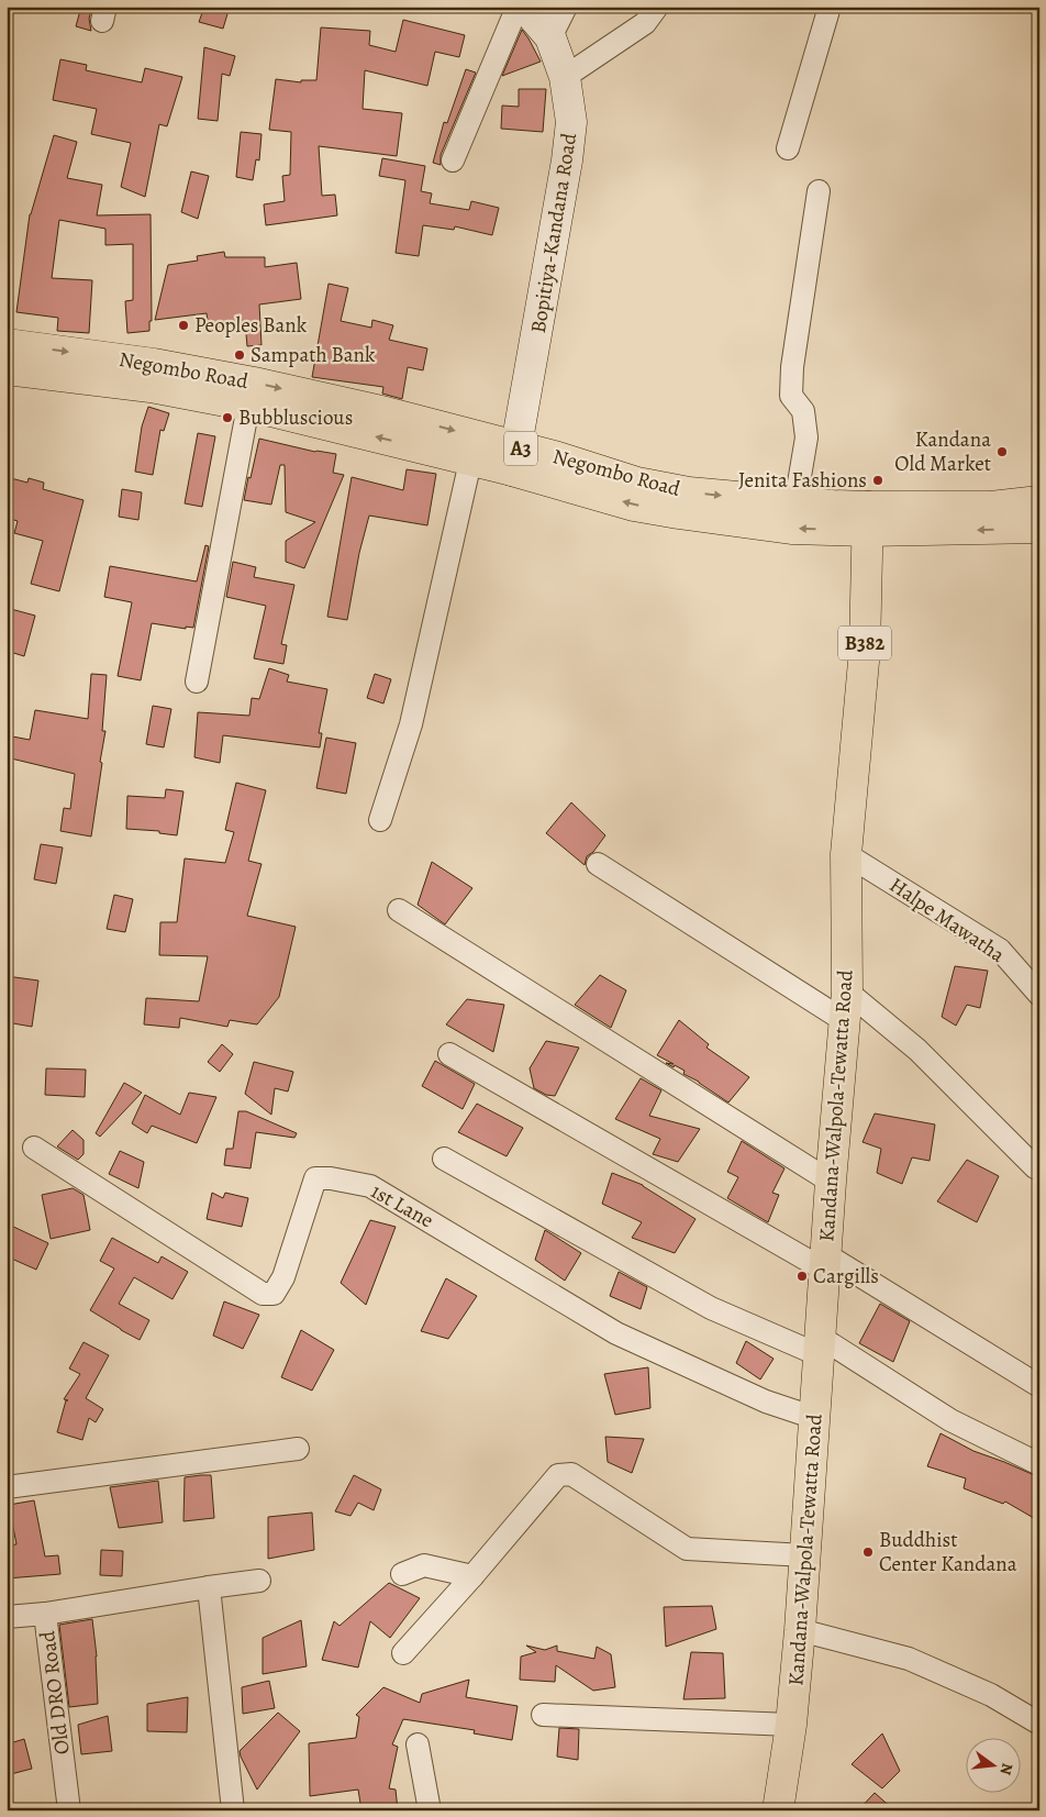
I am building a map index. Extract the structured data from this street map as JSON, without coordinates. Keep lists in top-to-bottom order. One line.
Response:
{"streets":{"main road":["Negombo Road","A3","B382","Kandana-Walpola-Tewatta Road"],"street":["Bopitiya-Kandana Road","Halpe Mawatha","1st Lane","Old DRO Road"]},"crossings":[["Bopitiya-Kandana Road","Negombo Road"],["Negombo Road","Kandana-Walpola-Tewatta Road"],["Halpe Mawatha","Kandana-Walpola-Tewatta Road"],["Kandana-Walpola-Tewatta Road","1st Lane"]],"places":["Peoples Bank","Sampath Bank","Bubbluscious","Kandana Old Market","Jenita Fashions","Cargills","Buddhist Center Kandana"],"north":"right"}
